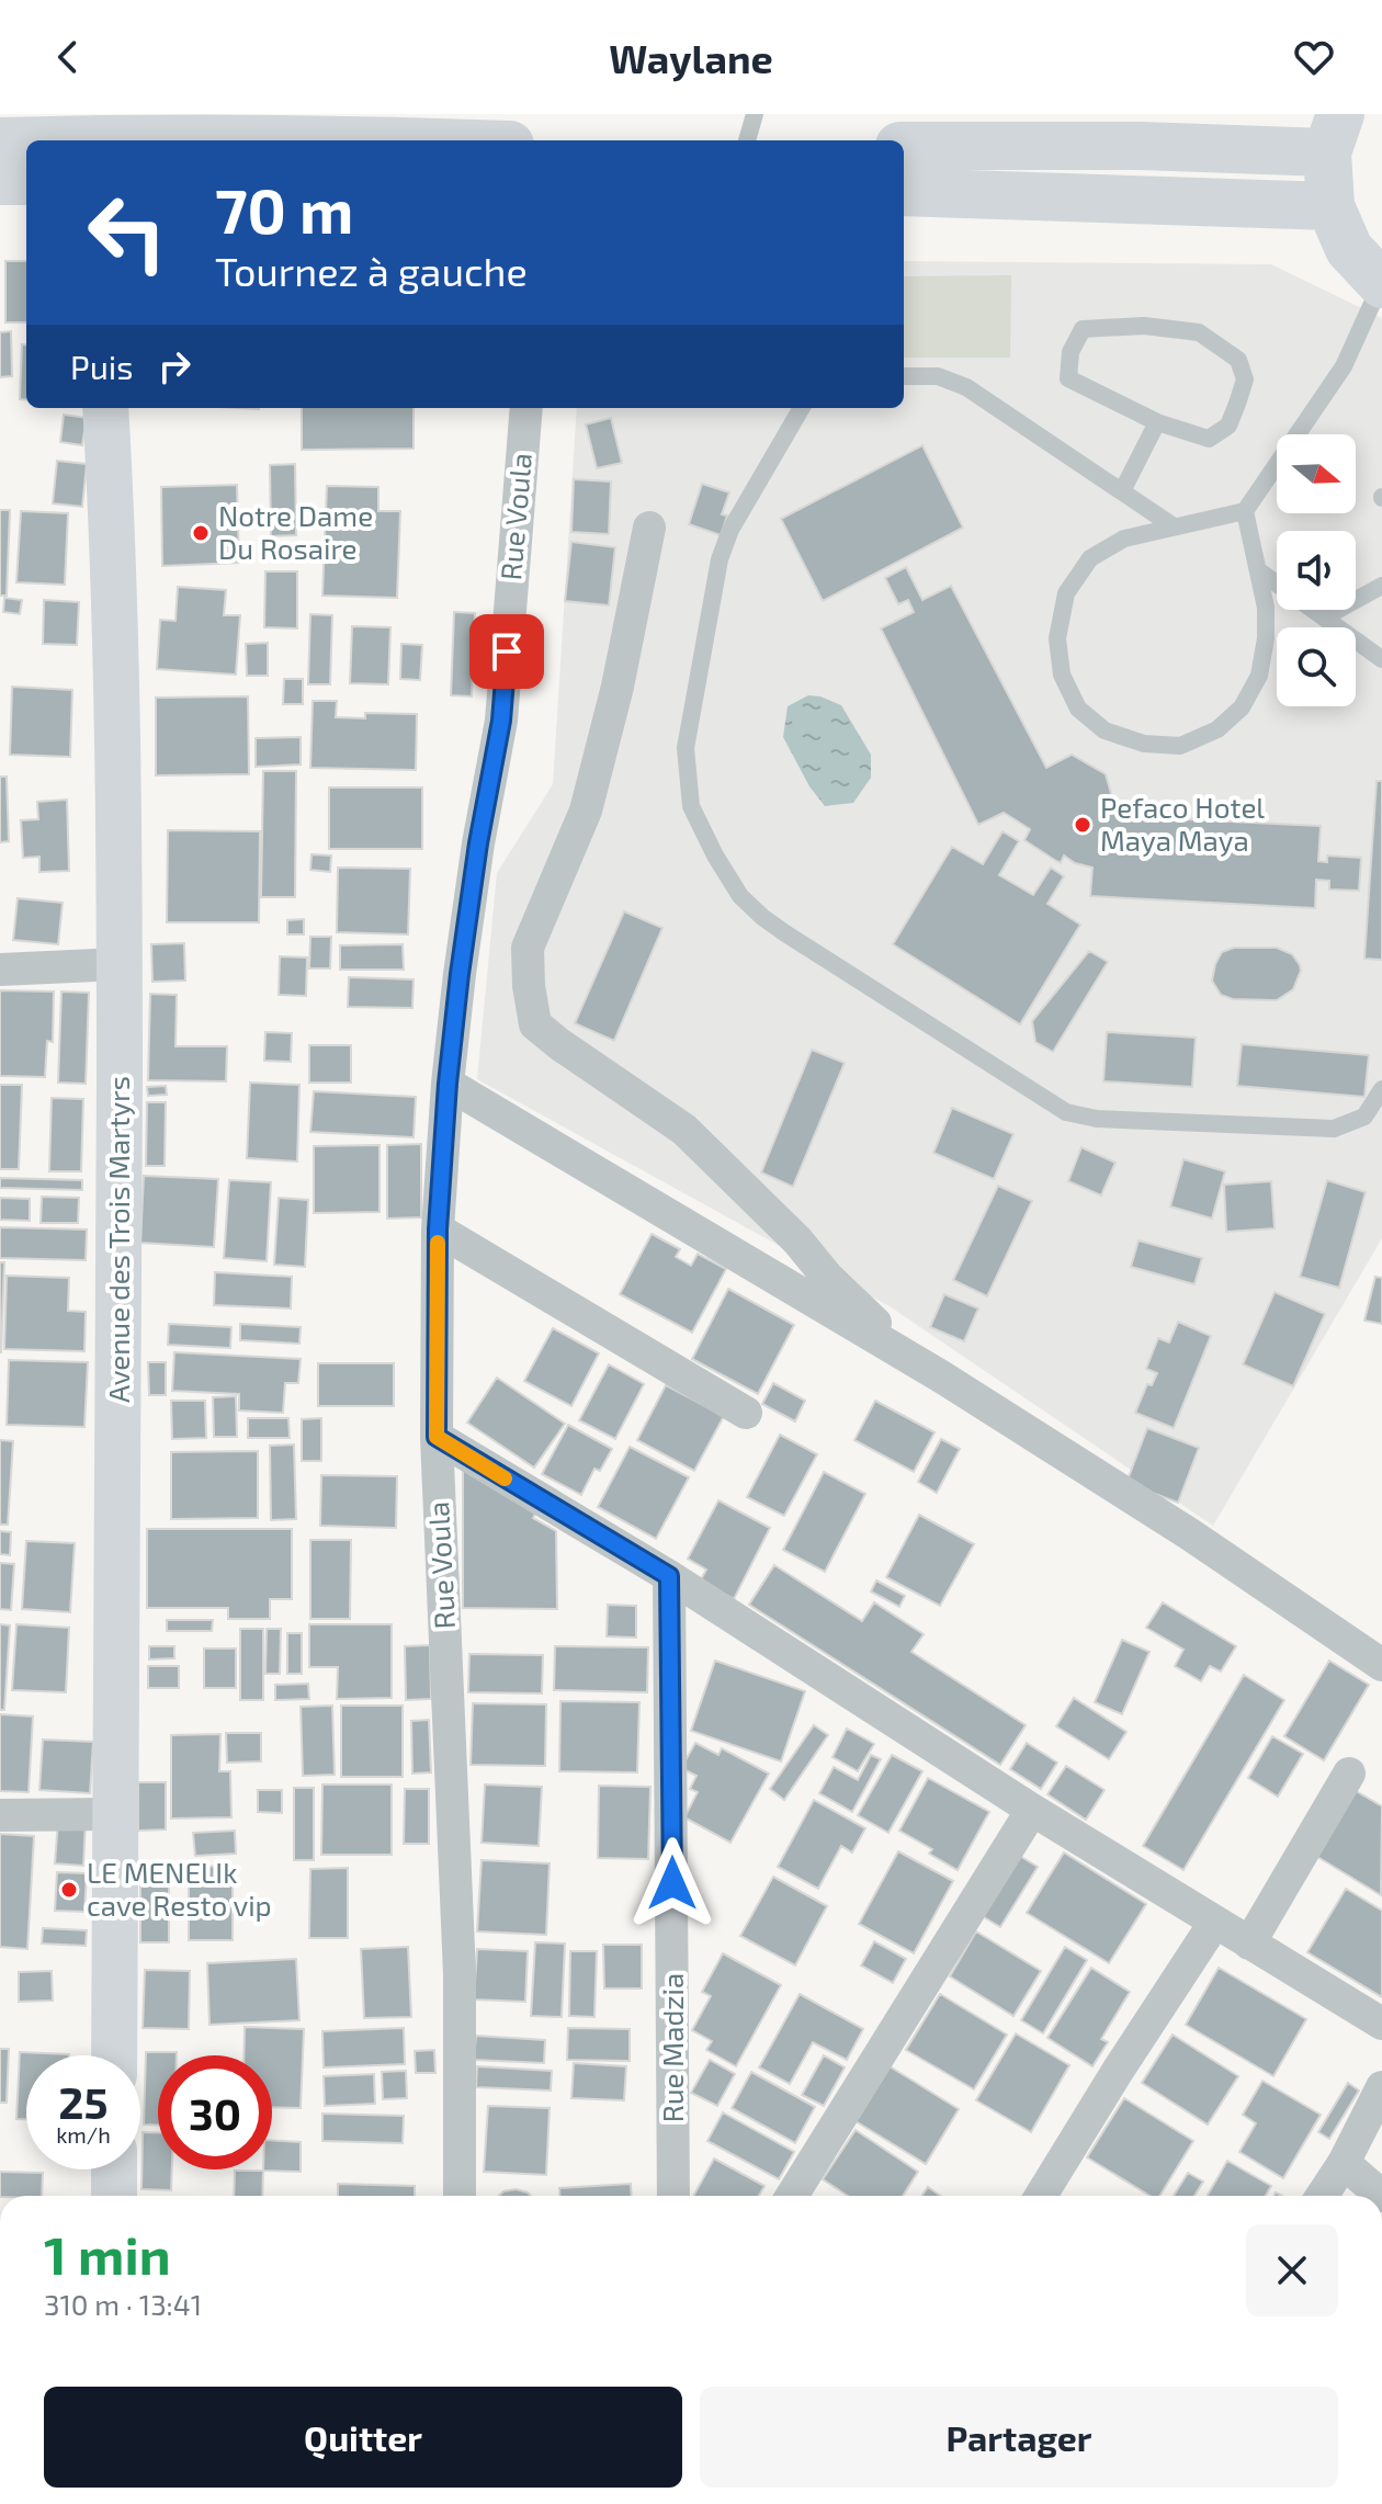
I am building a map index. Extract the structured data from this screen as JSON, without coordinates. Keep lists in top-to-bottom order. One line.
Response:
{"streets":{"main road":["Avenue des Trois Martyrs"],"street":["Rue Voula","Rue Madzia"]},"places":["Notre Dame Du Rosaire","Pefaco Hotel Maya Maya","LE MENELIk cave Resto vip"],"north":"right","page":{"header":"Waylane","turn":["70 m","Tournez à gauche"],"then":"Puis","speed":"25 km/h","limit":"30","heading":["1 min","310 m · 13:41"],"buttons":["Quitter","Partager"]}}
